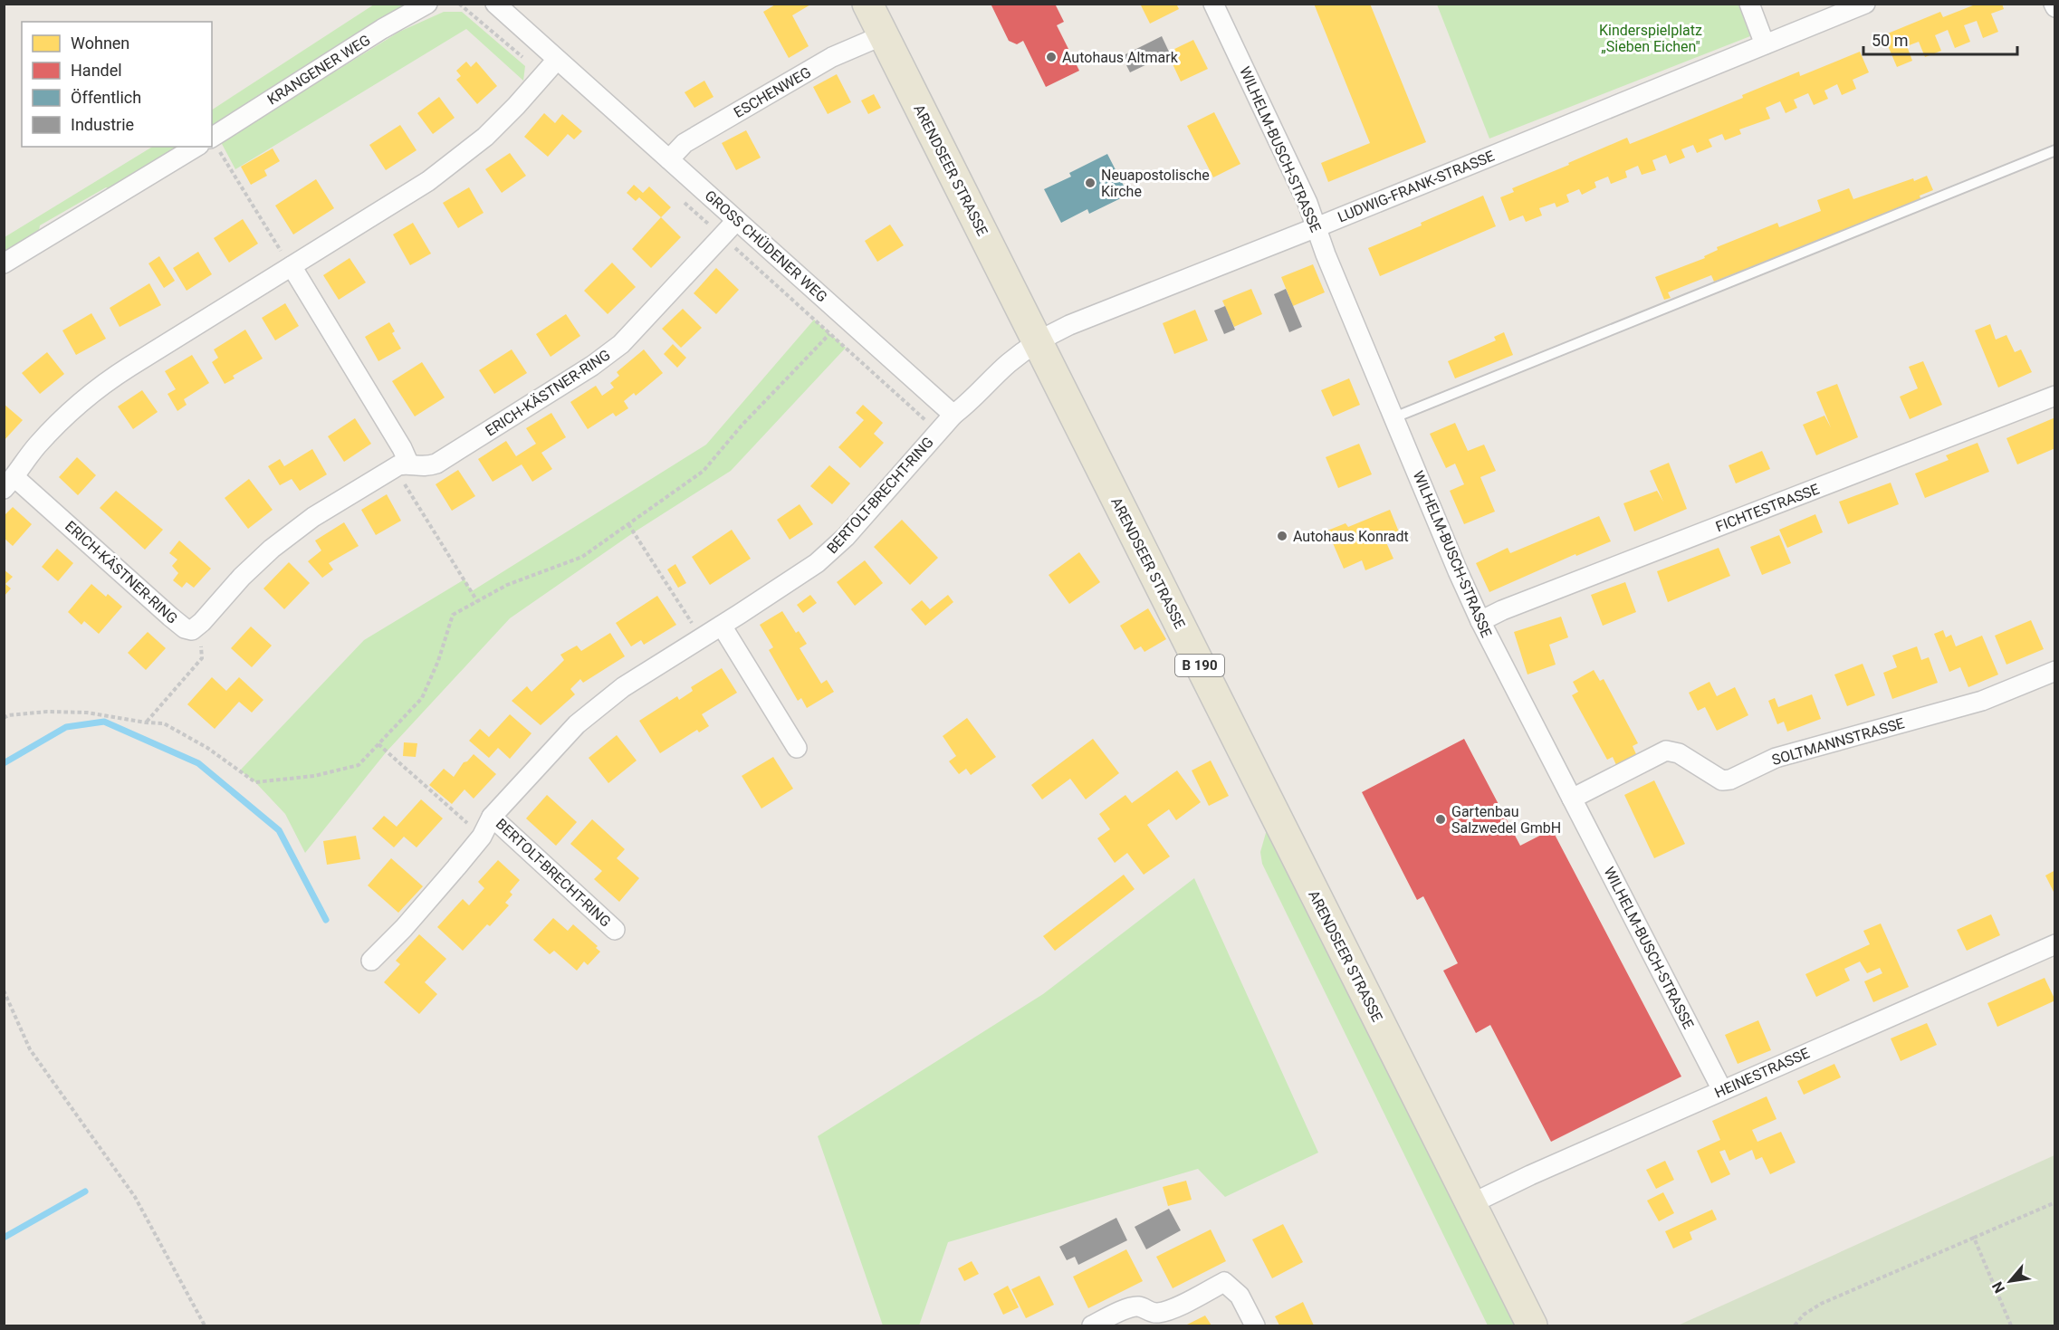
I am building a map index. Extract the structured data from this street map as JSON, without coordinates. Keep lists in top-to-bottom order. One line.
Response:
{"streets":{"main road":["ARENDSEER STRASSE","B 190"],"street":["KRANGENER WEG","ESCHENWEG","WILHELM-BUSCH-STRASSE","LUDWIG-FRANK-STRASSE","GROSS CHÜDENER WEG","ERICH-KÄSTNER-RING","BERTOLT-BRECHT-RING","FICHTESTRASSE","SOLTMANNSTRASSE","HEINESTRASSE"]},"crossings":[["ESCHENWEG","ARENDSEER STRASSE"],["ESCHENWEG","GROSS CHÜDENER WEG"],["WILHELM-BUSCH-STRASSE","LUDWIG-FRANK-STRASSE"],["WILHELM-BUSCH-STRASSE","FICHTESTRASSE"],["WILHELM-BUSCH-STRASSE","SOLTMANNSTRASSE"],["WILHELM-BUSCH-STRASSE","HEINESTRASSE"],["ARENDSEER STRASSE","LUDWIG-FRANK-STRASSE"],["ARENDSEER STRASSE","HEINESTRASSE"],["GROSS CHÜDENER WEG","ERICH-KÄSTNER-RING"],["GROSS CHÜDENER WEG","BERTOLT-BRECHT-RING"]],"parks":["Kinderspielplatz „Sieben Eichen\""],"places":["Autohaus Altmark","Neuapostolische Kirche","Autohaus Konradt","Gartenbau Salzwedel GmbH"],"legend":["Wohnen","Handel","Öffentlich","Industrie"],"scale_bar":"50 m","north":"bottom left"}
